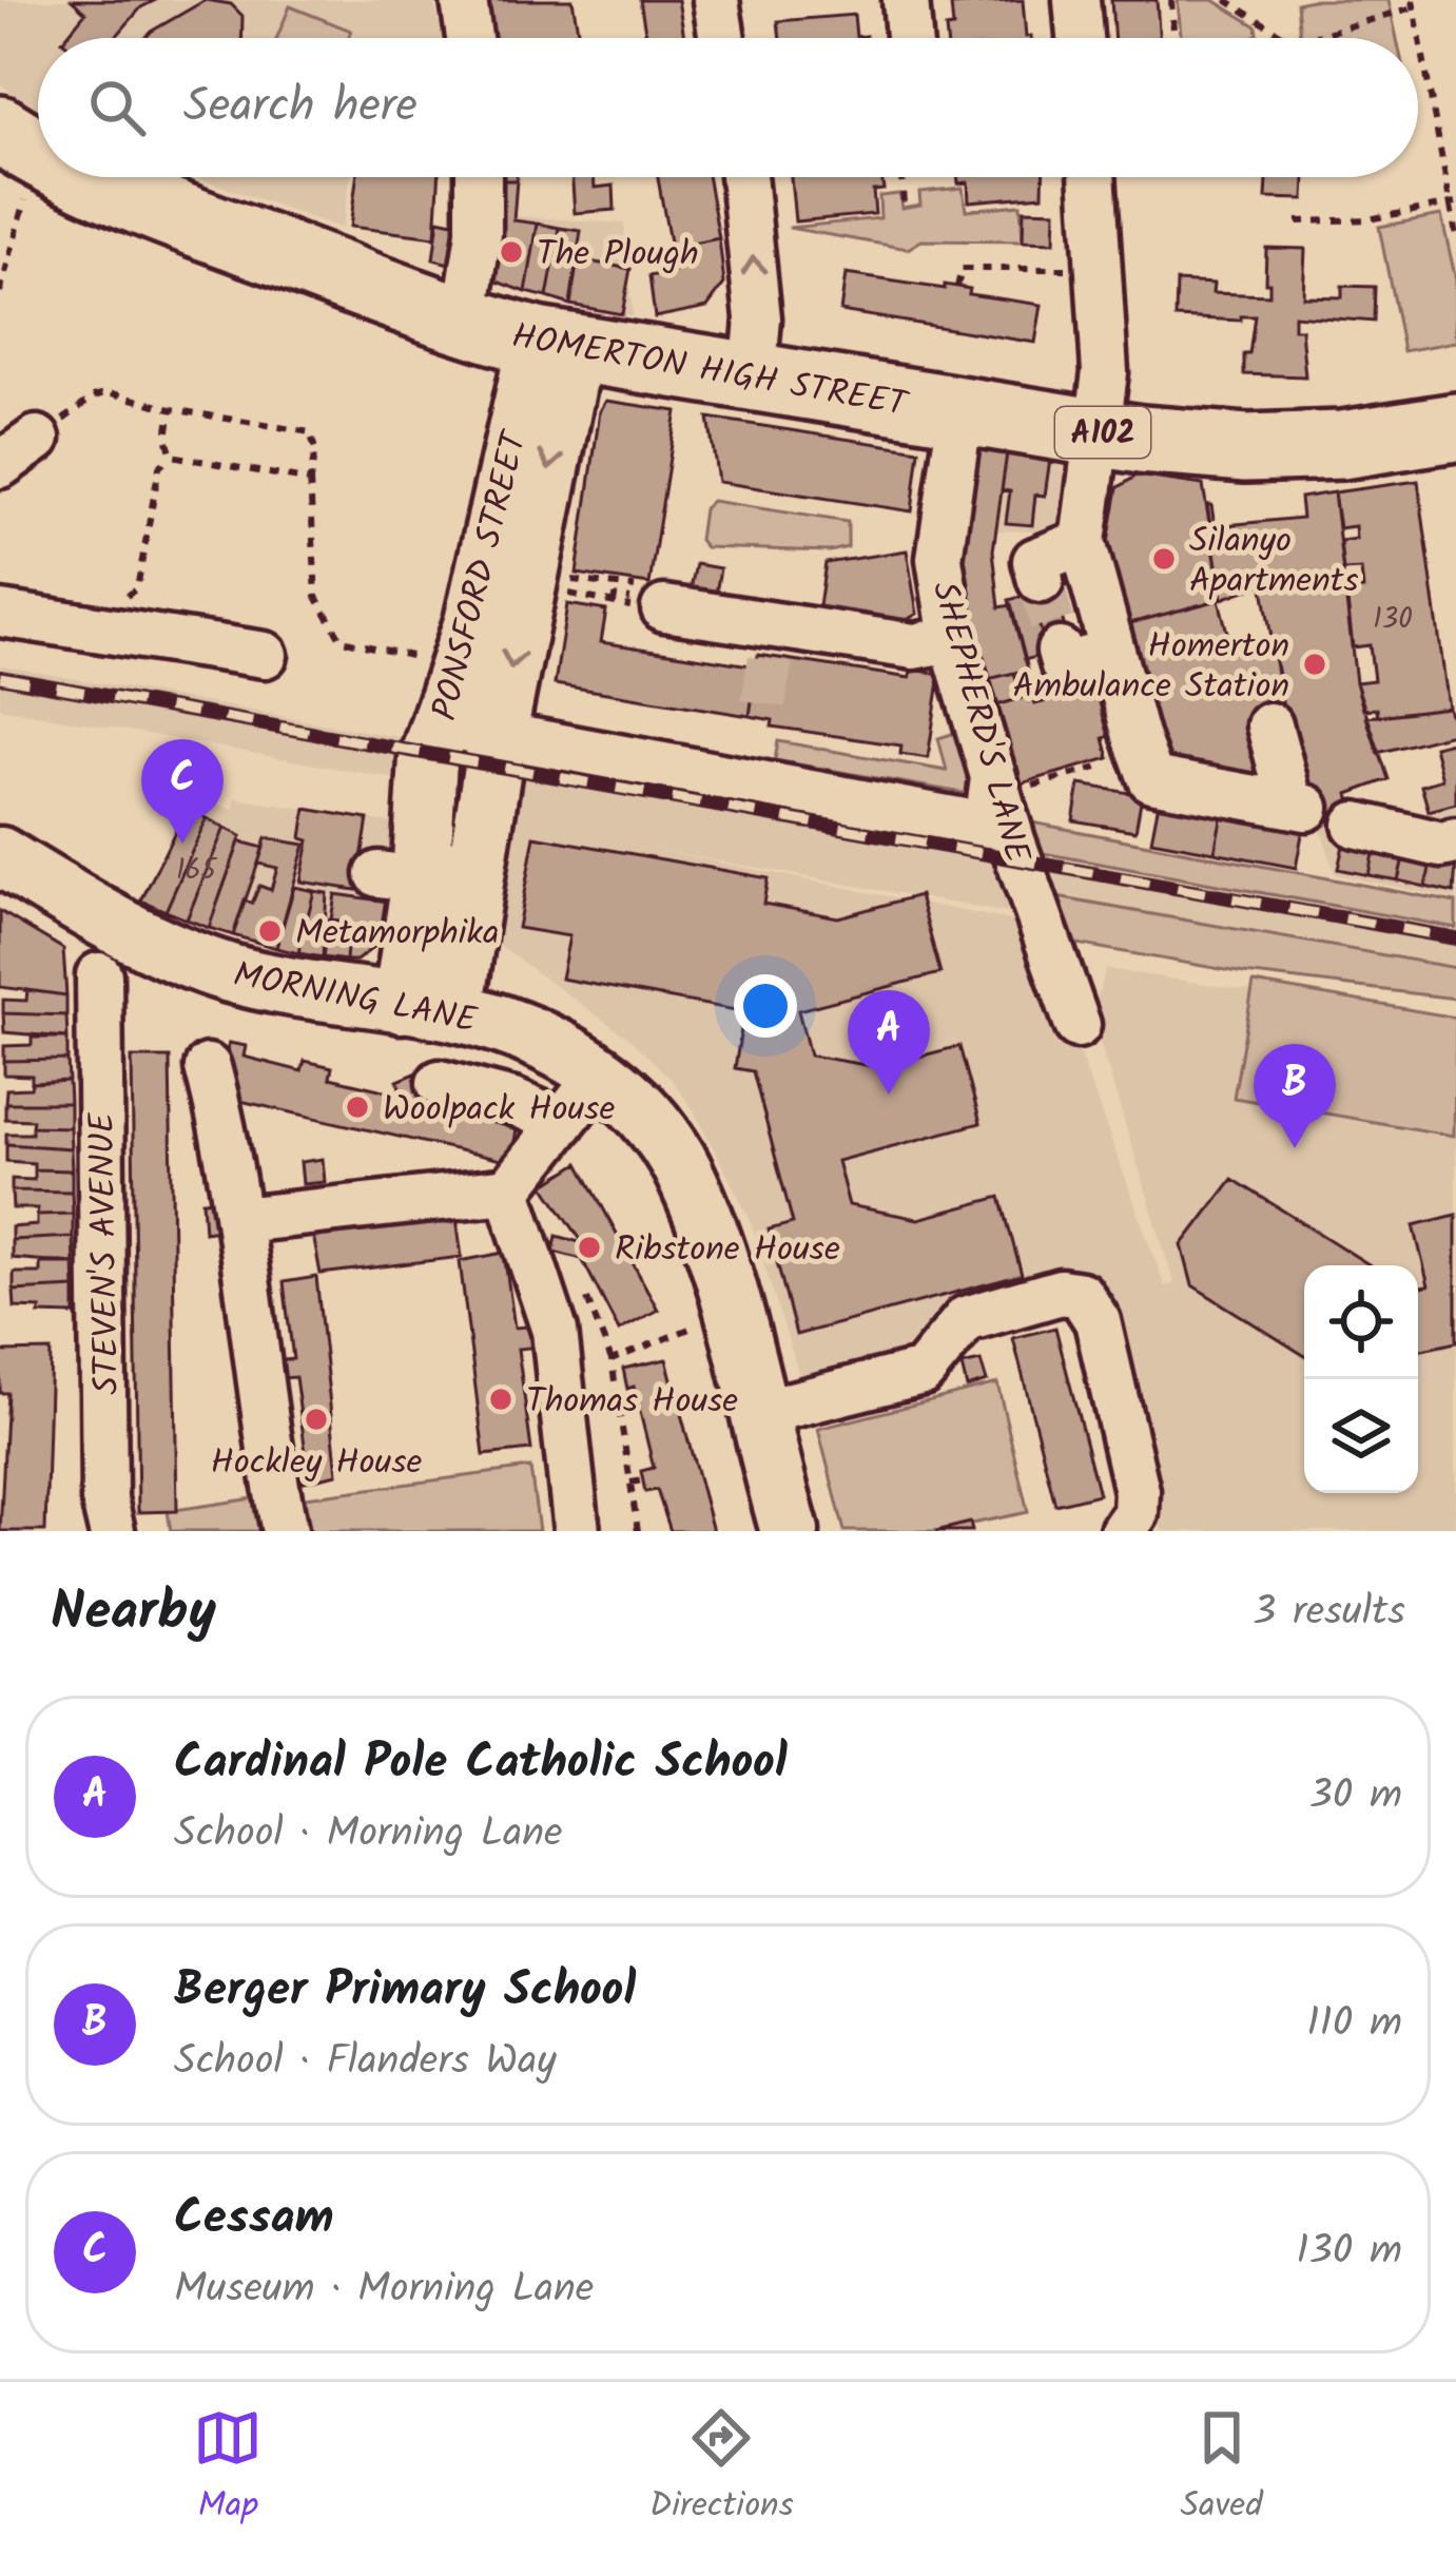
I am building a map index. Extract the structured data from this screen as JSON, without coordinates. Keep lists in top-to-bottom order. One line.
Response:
{"streets":{"highway":["HOMERTON HIGH STREET","A102"],"main road":["PONSFORD STREET","MORNING LANE"],"street":["SHEPHERD'S LANE","STEVEN'S AVENUE"]},"crossings":[["HOMERTON HIGH STREET","PONSFORD STREET"],["HOMERTON HIGH STREET","SHEPHERD'S LANE"],["PONSFORD STREET","MORNING LANE"]],"places":["The Plough","Silanyo Apartments","Homerton Ambulance Station","Metamorphika","Woolpack House","Ribstone House","Thomas House","Hockley House"],"house_numbers":["130","165"],"page":{"search":"Search here","pins":["C","A","B"],"heading":["Nearby","3 results"],"list":[{"mark":"A","name":"Cardinal Pole Catholic School","note":"School · Morning Lane","value":"30 m"},{"mark":"B","name":"Berger Primary School","note":"School · Flanders Way","value":"110 m"},{"mark":"C","name":"Cessam","note":"Museum · Morning Lane","value":"130 m"}],"nav":["Map","Directions","Saved"]}}
